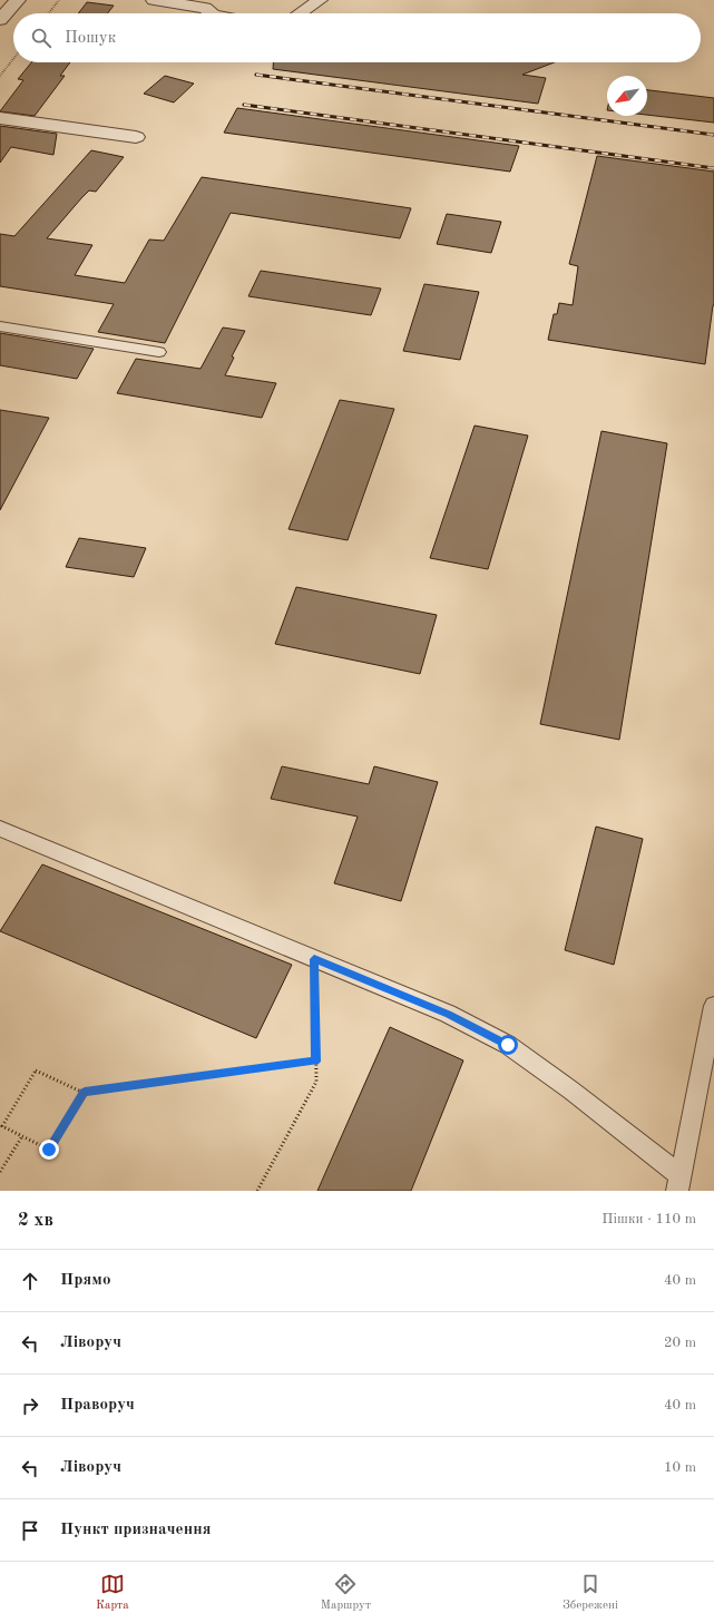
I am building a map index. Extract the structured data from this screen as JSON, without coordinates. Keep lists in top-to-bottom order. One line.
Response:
{"north":"bottom left","page":{"search":"Пошук","heading":["2 хв","Пішки · 110 m"],"list":[["Прямо","40 m"],["Ліворуч","20 m"],["Праворуч","40 m"],["Ліворуч","10 m"],"Пункт призначення"],"nav":["Карта","Маршрут","Збережені"]}}
